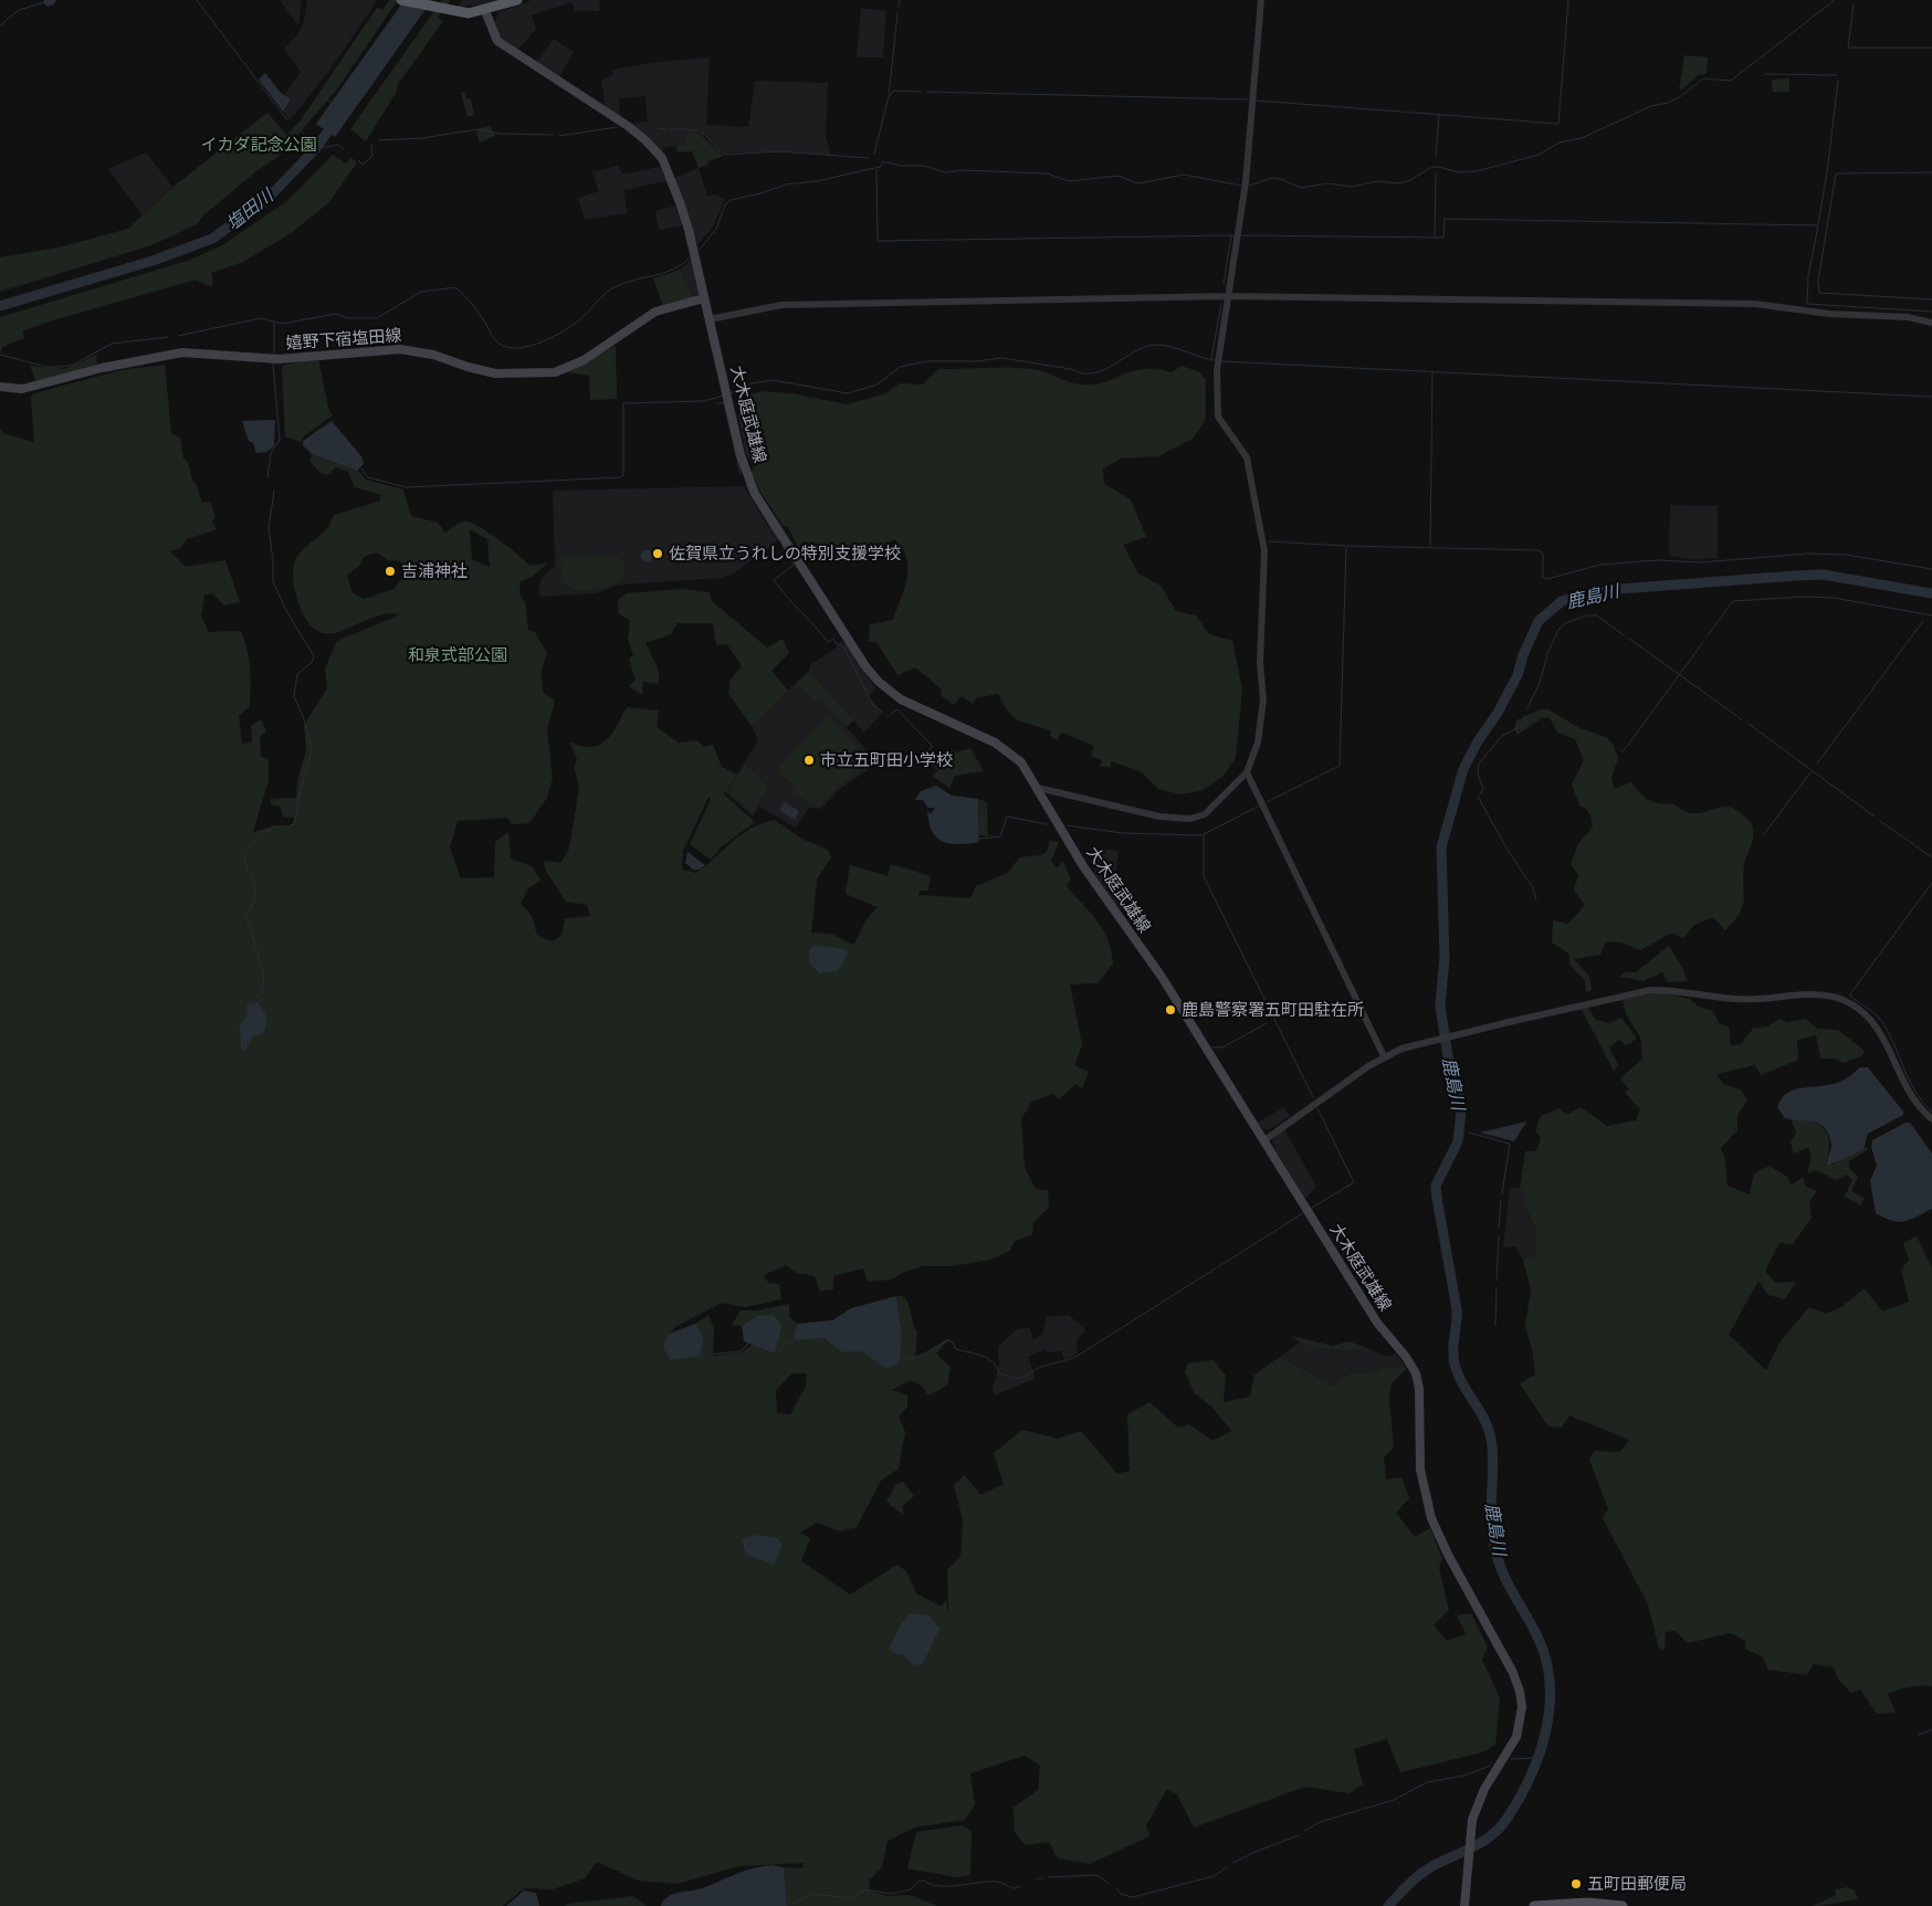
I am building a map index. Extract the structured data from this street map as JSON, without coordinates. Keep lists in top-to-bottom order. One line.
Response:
{"streets":{"main road":["嬉野下宿塩田線","大木庭武雄線"]},"crossings":[["嬉野下宿塩田線","大木庭武雄線"]],"water":["塩田川","鹿島川"],"parks":["イカダ記念公園","和泉式部公園"],"places":["佐賀県立うれしの特別支援学校","吉浦神社","市立五町田小学校","鹿島警察署五町田駐在所","五町田郵便局"]}
